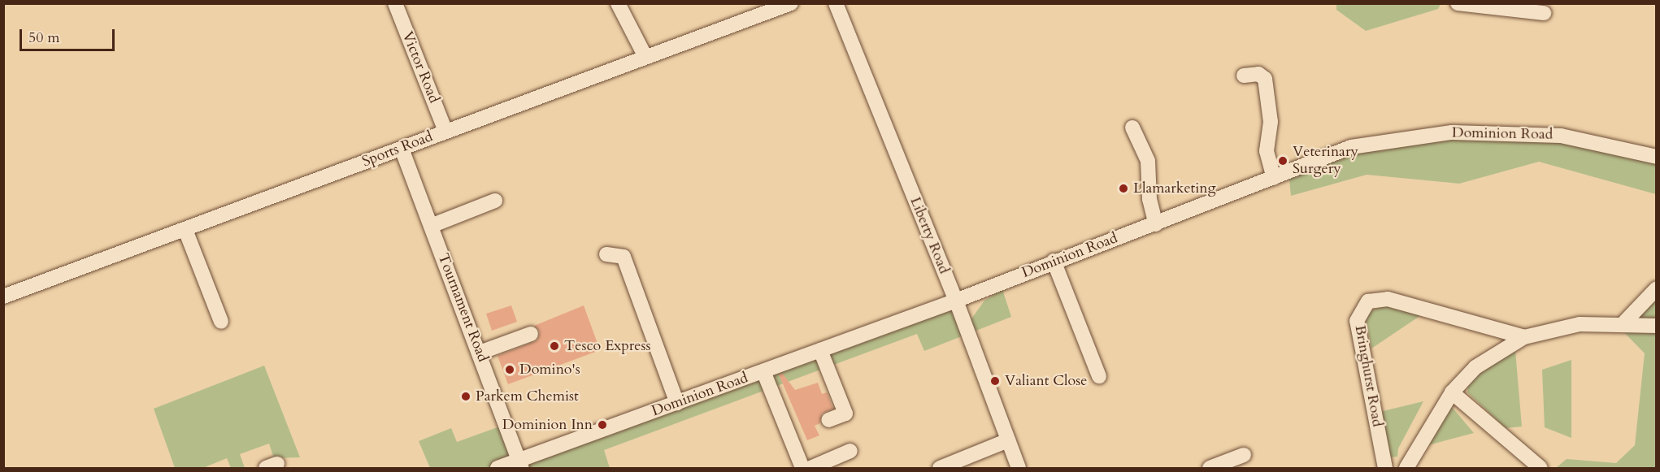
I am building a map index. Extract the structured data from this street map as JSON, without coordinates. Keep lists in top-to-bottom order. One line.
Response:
{"streets":{"street":["Victor Road","Dominion Road","Sports Road","Liberty Road","Tournament Road","Bringhurst Road"]},"crossings":[["Victor Road","Sports Road"],["Dominion Road","Liberty Road"],["Dominion Road","Tournament Road"],["Sports Road","Tournament Road"]],"places":["Veterinary Surgery","Llamarketing","Tesco Express","Domino's","Valiant Close","Parkem Chemist","Dominion Inn"],"scale_bar":"50 m"}
